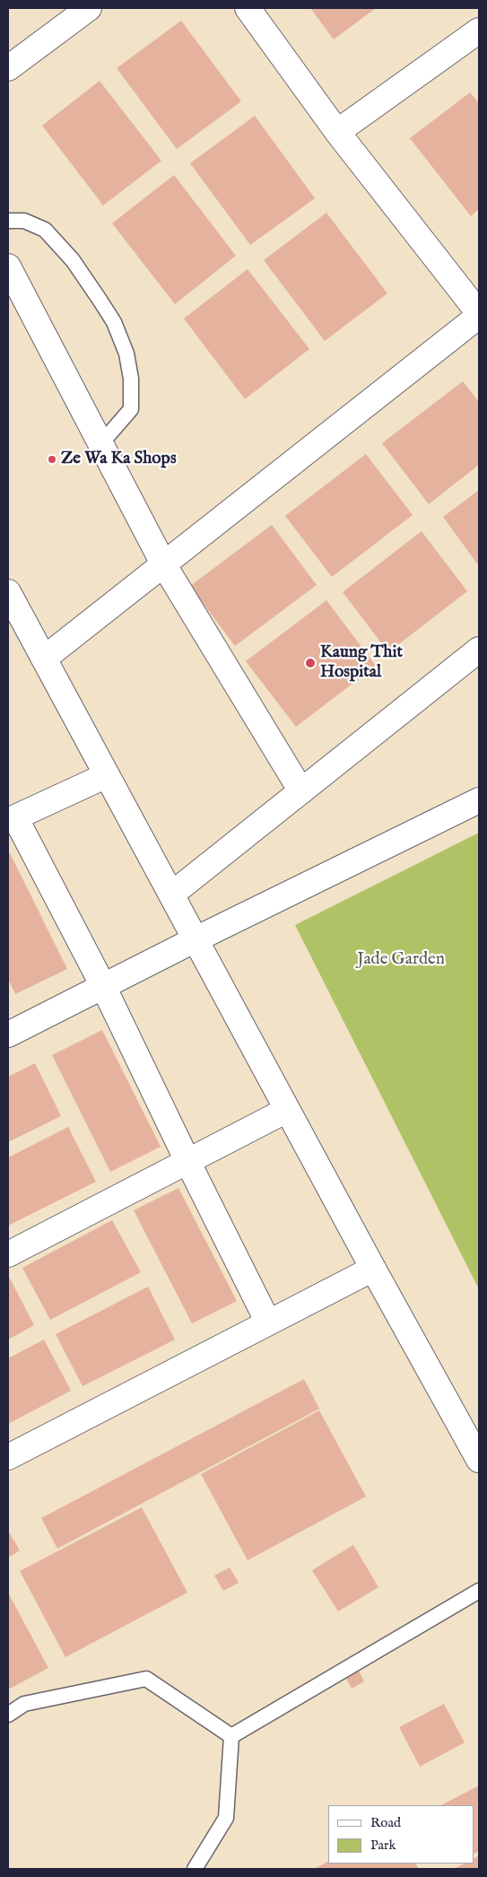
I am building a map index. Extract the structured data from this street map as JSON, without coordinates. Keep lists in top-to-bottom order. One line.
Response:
{"parks":["Jade Garden"],"places":["Ze Wa Ka Shops","Kaung Thit Hospital"],"legend":["Road","Park"]}
